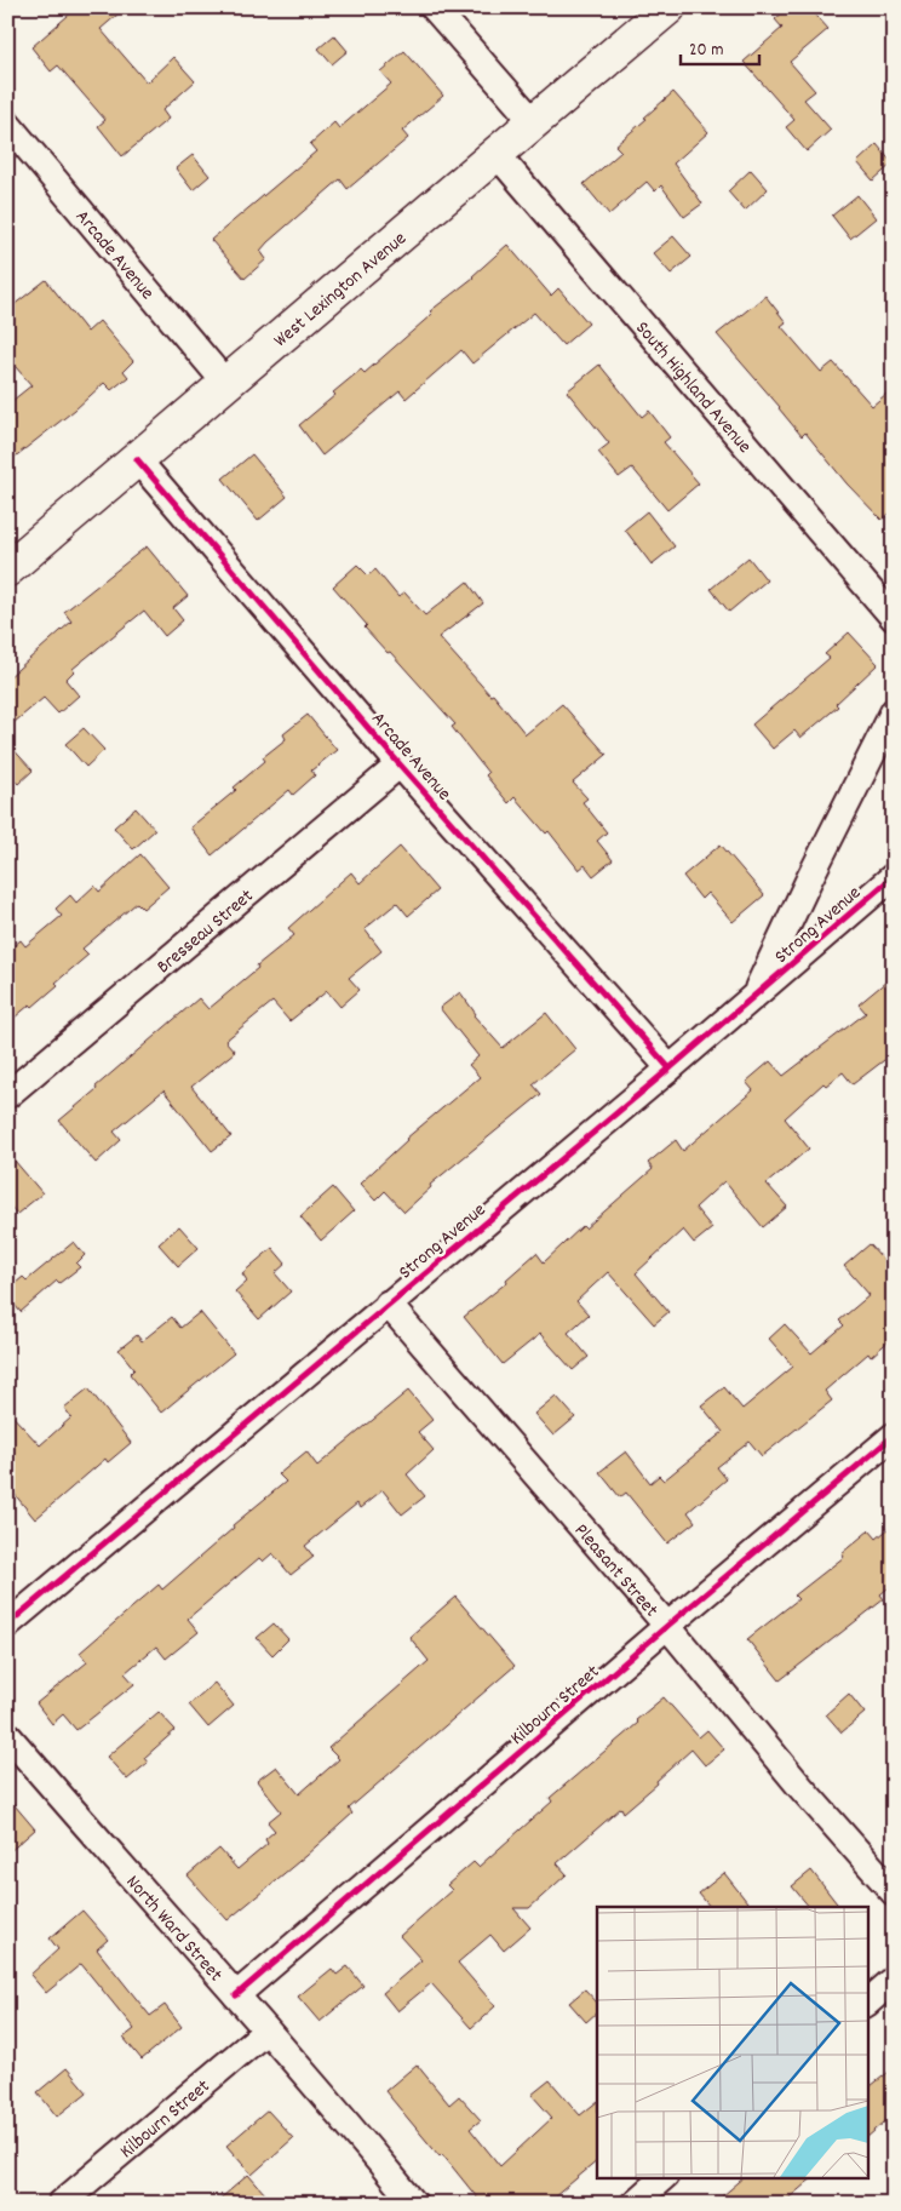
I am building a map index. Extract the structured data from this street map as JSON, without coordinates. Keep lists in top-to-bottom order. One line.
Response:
{"streets":{"main road":["West Lexington Avenue"],"street":["Arcade Avenue","South Highland Avenue","Strong Avenue","Bresseau Street","Pleasant Street","Kilbourn Street","North Ward Street"]},"crossings":[["Arcade Avenue","West Lexington Avenue"],["Arcade Avenue","Strong Avenue"],["Arcade Avenue","Bresseau Street"],["West Lexington Avenue","South Highland Avenue"],["Strong Avenue","Pleasant Street"],["Pleasant Street","Kilbourn Street"],["Kilbourn Street","North Ward Street"]],"scale_bar":"20 m"}
